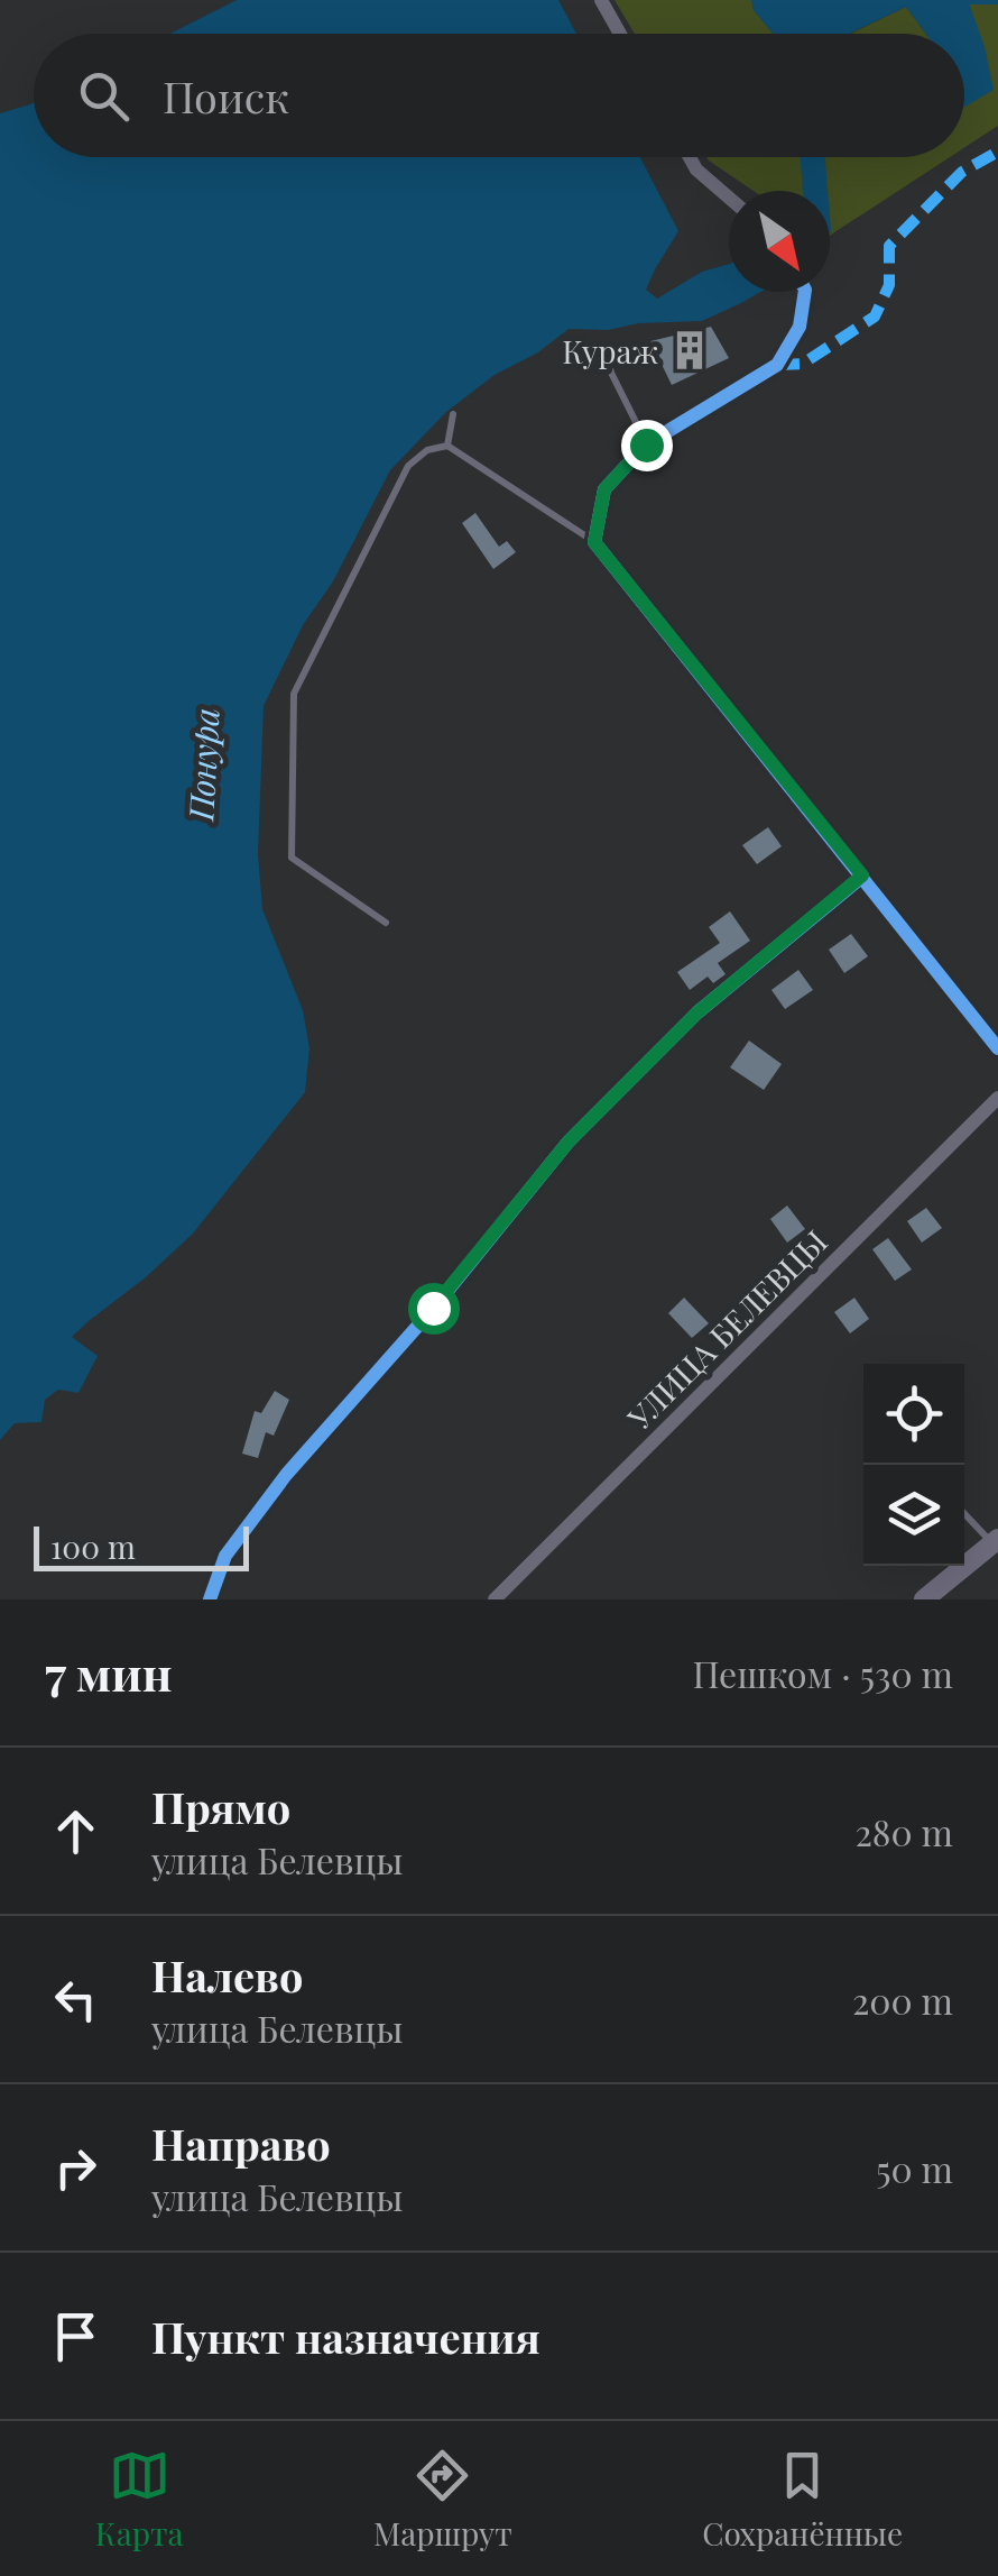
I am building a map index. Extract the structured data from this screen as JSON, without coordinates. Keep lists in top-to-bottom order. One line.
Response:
{"streets":{"street":["УЛИЦА БЕЛЕВЦЫ"]},"water":["Понура"],"places":{"building":["Кураж"]},"scale_bar":"100 m","north":"bottom right","page":{"search":"Поиск","scale":"100 m","heading":["7 мин","Пешком · 530 m"],"list":[["Прямо","улица Белевцы","280 m"],["Налево","улица Белевцы","200 m"],["Направо","улица Белевцы","50 m"],"Пункт назначения"],"nav":["Карта","Маршрут","Сохранённые"]}}
